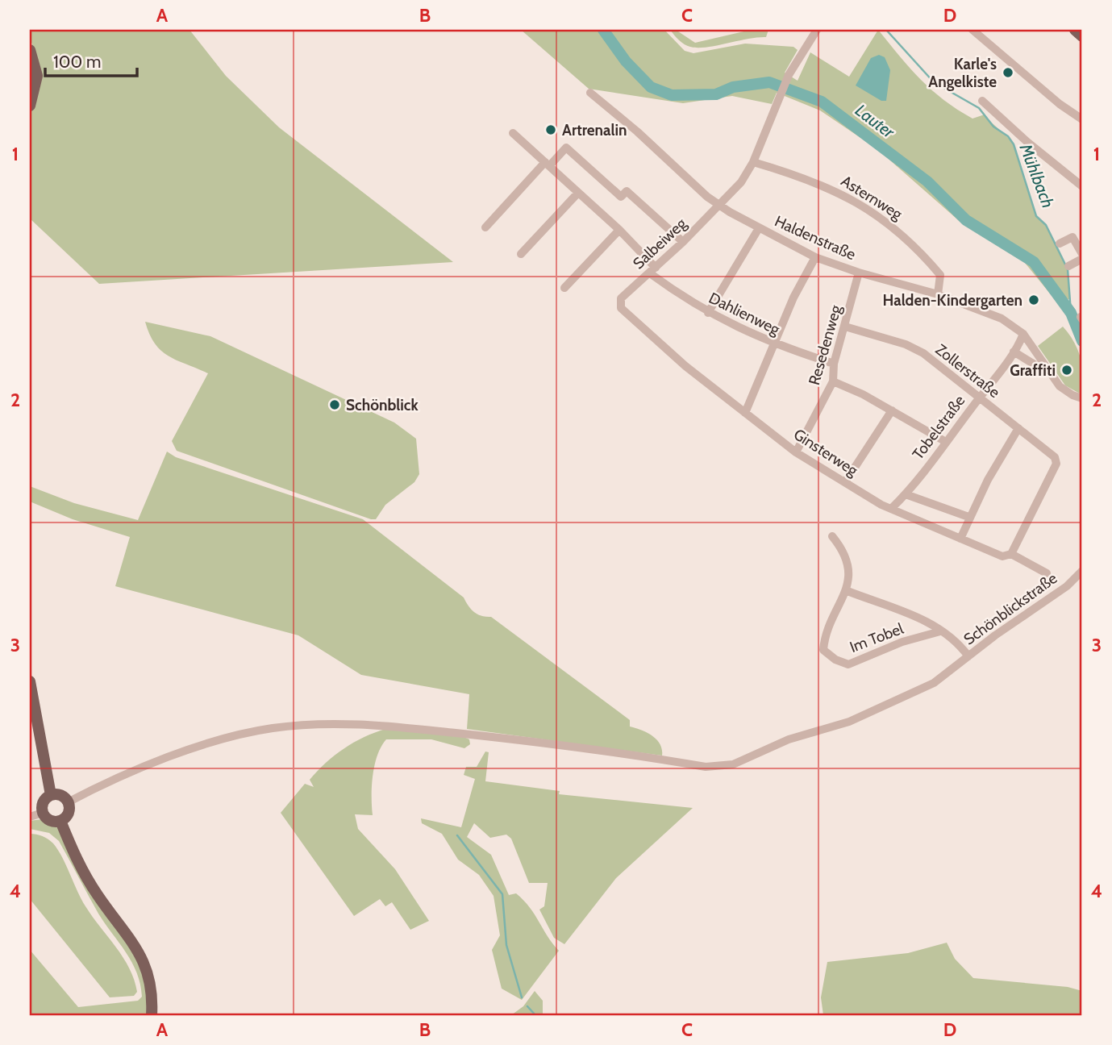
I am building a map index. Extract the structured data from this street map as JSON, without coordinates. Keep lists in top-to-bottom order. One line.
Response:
{"streets":{"street":["Asternweg","Haldenstraße","Salbeiweg","Dahlienweg","Resedenweg","Zollerstraße","Tobelstraße","Ginsterweg","Schönblickstraße","Im Tobel"]},"crossings":[["Asternweg","Haldenstraße"],["Haldenstraße","Salbeiweg"],["Haldenstraße","Resedenweg"],["Haldenstraße","Tobelstraße"],["Salbeiweg","Dahlienweg"],["Salbeiweg","Ginsterweg"],["Dahlienweg","Resedenweg"],["Resedenweg","Zollerstraße"],["Resedenweg","Ginsterweg"],["Zollerstraße","Tobelstraße"],["Zollerstraße","Ginsterweg"],["Tobelstraße","Ginsterweg"],["Schönblickstraße","Im Tobel"]],"water":["Lauter","Mühlbach"],"places":["Karle's Angelkiste","Artrenalin","Halden-Kindergarten","Graffiti","Schönblick"],"scale_bar":"100 m","grid":{"columns":["A","B","C","D"],"rows":["1","2","3","4"]}}
